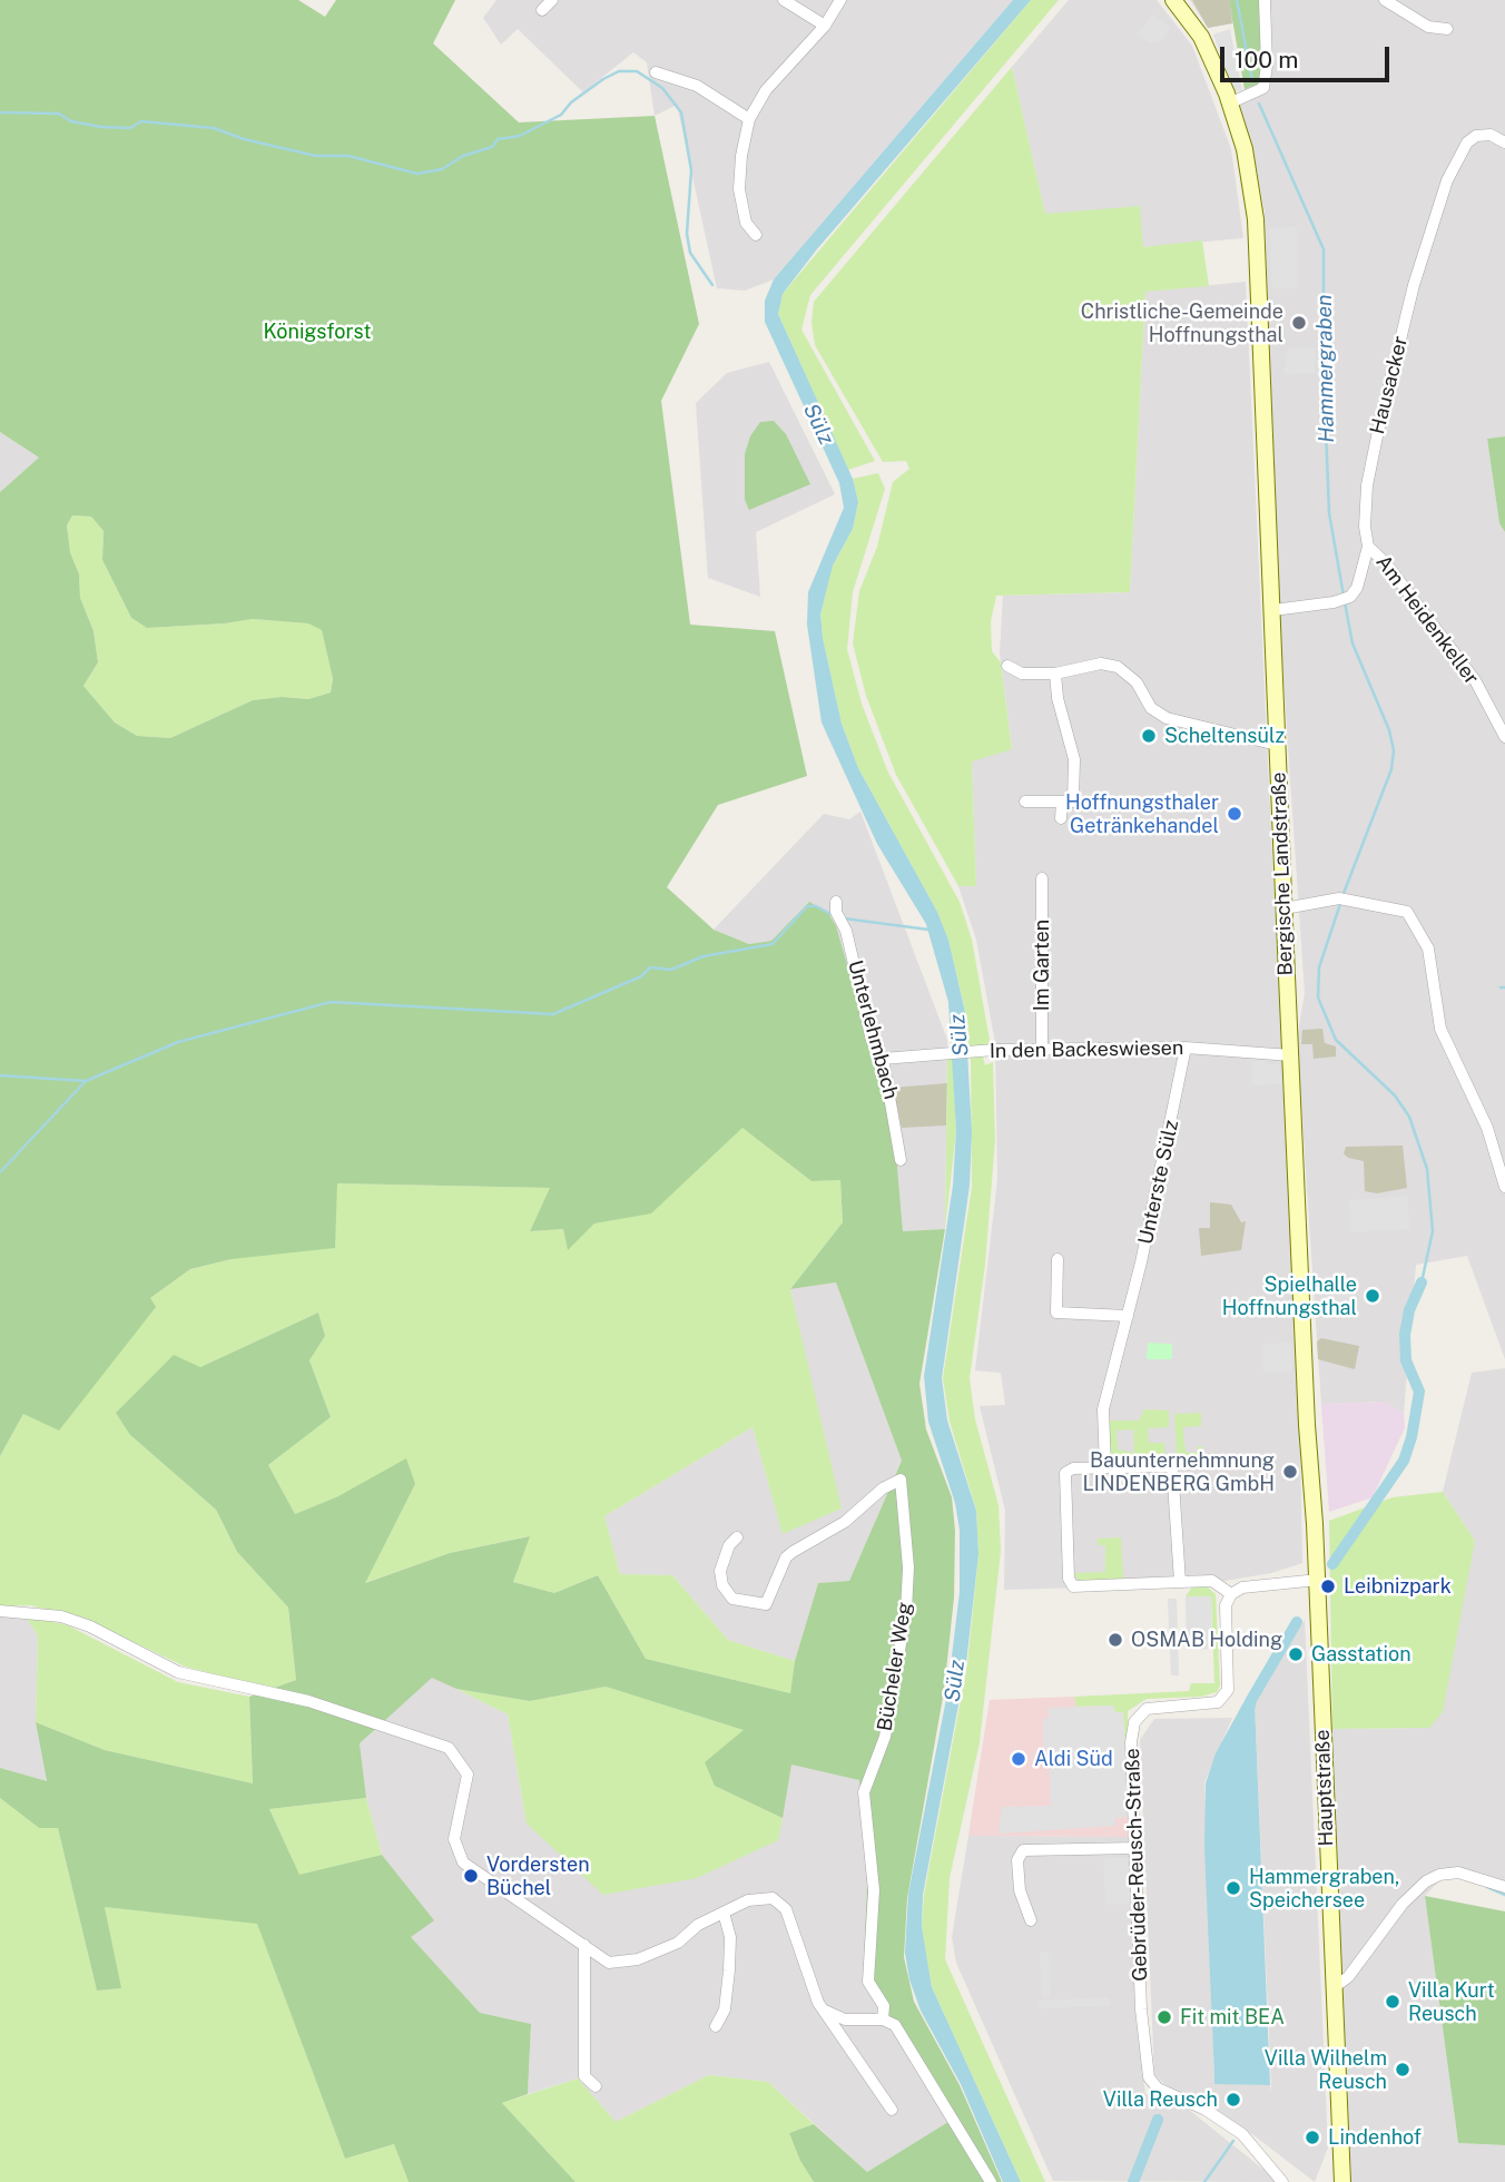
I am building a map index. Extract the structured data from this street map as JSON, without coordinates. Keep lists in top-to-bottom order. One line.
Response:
{"streets":{"main road":["Bergische Landstraße","Hauptstraße"],"street":["Hausacker","Am Heidenkeller","Im Garten","Unterlehmbach","In den Backeswiesen","Unterste Sülz","Bücheler Weg","Gebrüder-Reusch-Straße"]},"crossings":[["Hausacker","Am Heidenkeller"],["Hausacker","Bergische Landstraße"],["Bergische Landstraße","In den Backeswiesen"],["Bergische Landstraße","Hauptstraße"],["Im Garten","In den Backeswiesen"],["Unterlehmbach","In den Backeswiesen"],["In den Backeswiesen","Unterste Sülz"]],"water":["Hammergraben","Sülz"],"parks":["Königsforst"],"places":["Christliche-Gemeinde Hoffnungsthal","Scheltensülz","Hoffnungsthaler Getränkehandel","Spielhalle Hoffnungsthal","Bauunternehmnung LINDENBERG GmbH","Leibnizpark","OSMAB Holding","Gasstation","Aldi Süd","Vordersten Büchel","Hammergraben, Speichersee","Villa Kurt Reusch","Fit mit BEA","Villa Wilhelm Reusch","Villa Reusch","Lindenhof"],"scale_bar":"100 m"}
